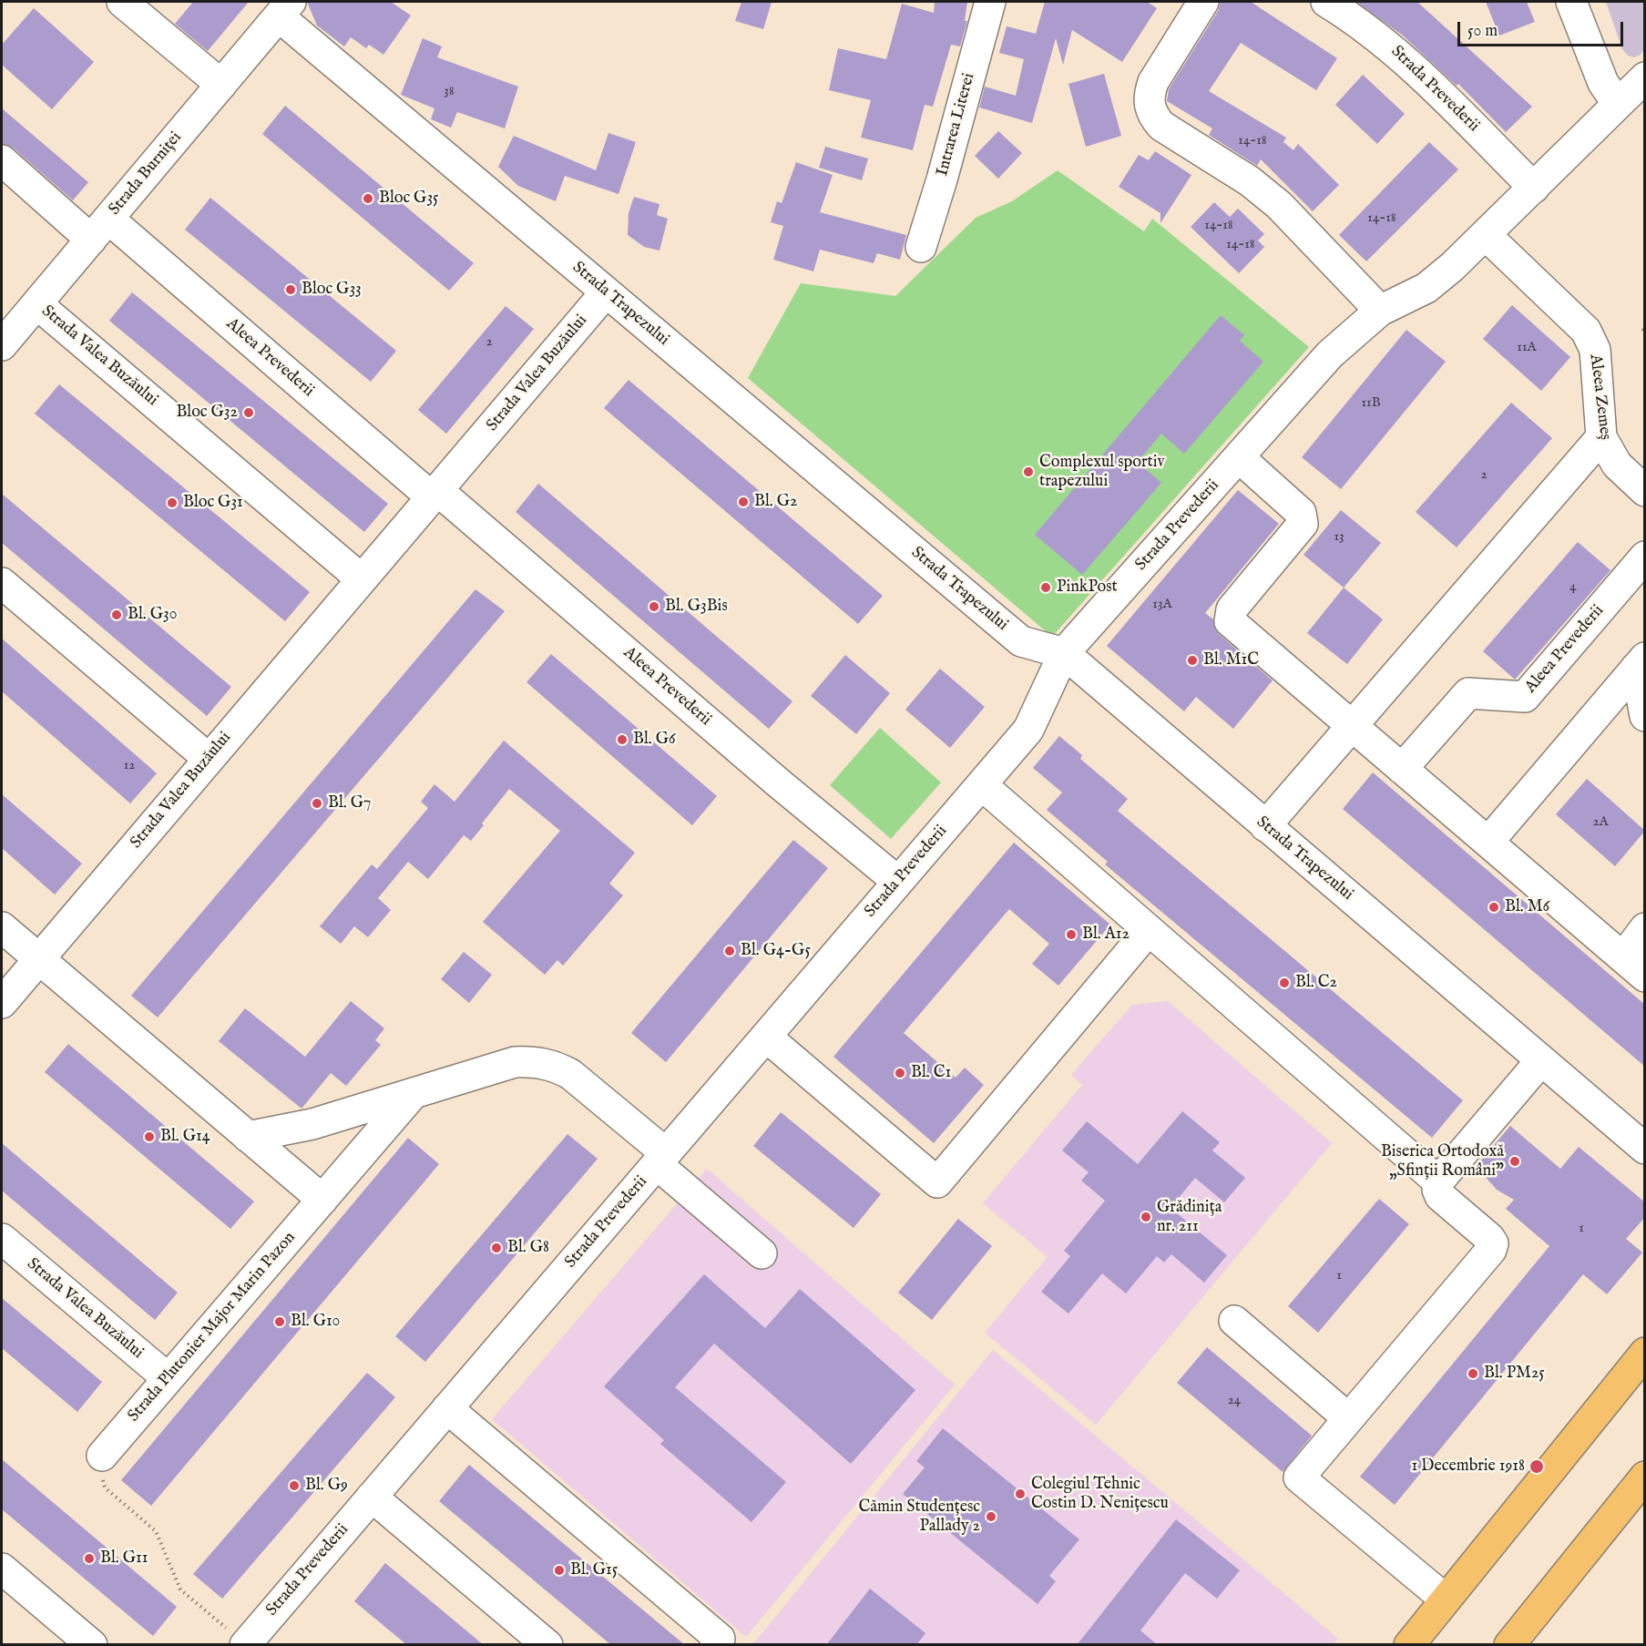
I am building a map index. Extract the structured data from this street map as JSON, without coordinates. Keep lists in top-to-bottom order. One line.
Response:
{"streets":{"street":["Strada Prevederii","Intrarea Literei","Strada Burniței","Strada Trapezului","Strada Valea Buzăului","Aleea Prevederii","Aleea Zemeș","Strada Plutonier Major Marin Pazon"]},"crossings":[["Strada Prevederii","Strada Trapezului"],["Strada Prevederii","Aleea Prevederii"],["Strada Prevederii","Aleea Zemeș"],["Strada Burniței","Strada Trapezului"],["Strada Burniței","Strada Valea Buzăului"],["Strada Burniței","Aleea Prevederii"],["Strada Trapezului","Strada Valea Buzăului"],["Strada Valea Buzăului","Aleea Prevederii"],["Strada Valea Buzăului","Strada Plutonier Major Marin Pazon"]],"places":["Bloc G35","Bloc G33","Bloc G32","Complexul sportiv trapezului","Bl. G2","Bloc G31","PinkPost","Bl. G3Bis","Bl. G30","Bl. M1C","Bl. G6","Bl. G7","Bl. M6","Bl. A12","Bl. G4-G5","Bl. C2","Bl. C1","Bl. G14","Biserica Ortodoxă „Sfinții Români”","Grădinița nr. 211","Bl. G8","Bl. G10","Bl. PM25","1 Decembrie 1918","Bl. G9","Colegiul Tehnic Costin D. Nenițescu","Cămin Studențesc Pallady 2","Bl. G11","Bl. G15"],"house_numbers":["38","14-18","14-18","14-18","14-18","2","11A","11B","2","13","4","13A","12","2A","1","1","24"],"scale_bar":"50 m"}
